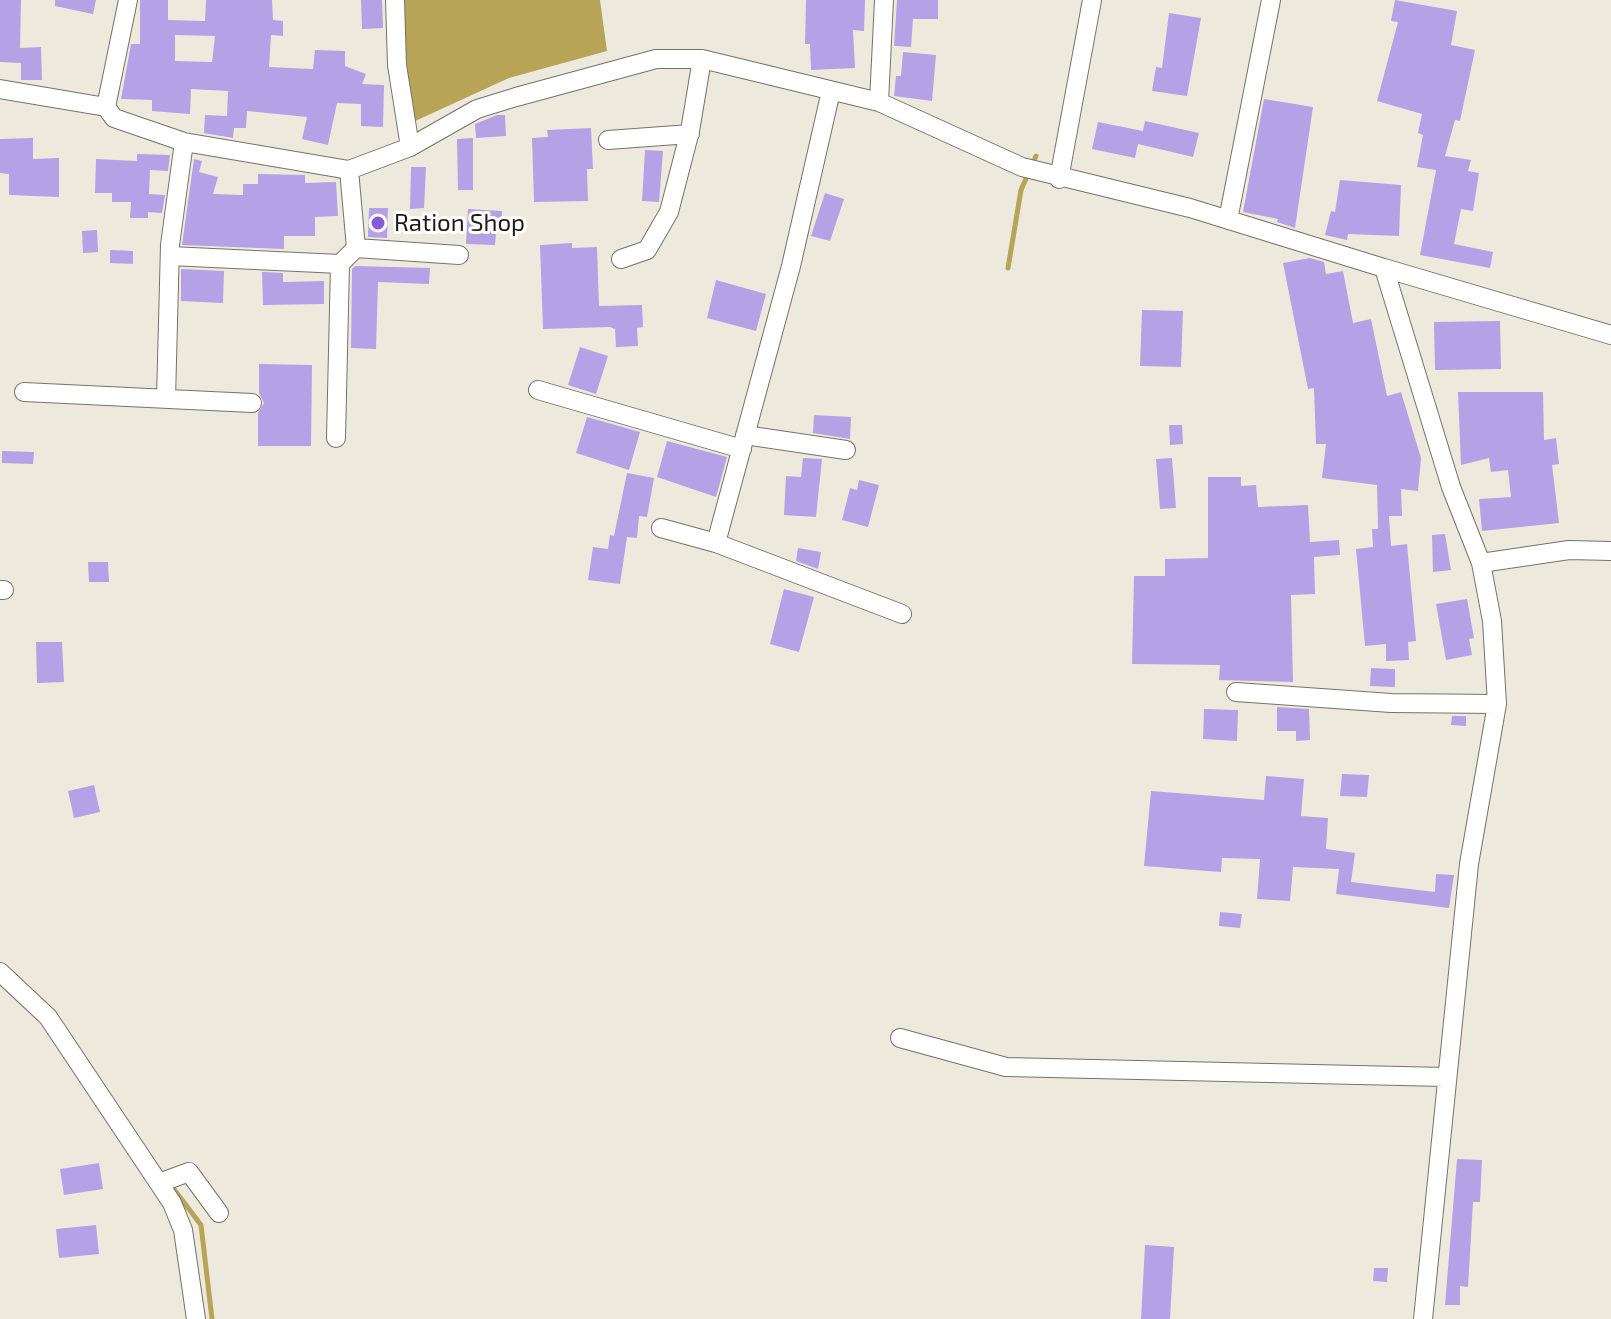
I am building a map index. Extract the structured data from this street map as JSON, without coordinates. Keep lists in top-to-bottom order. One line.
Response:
{"places":["Ration Shop"]}
